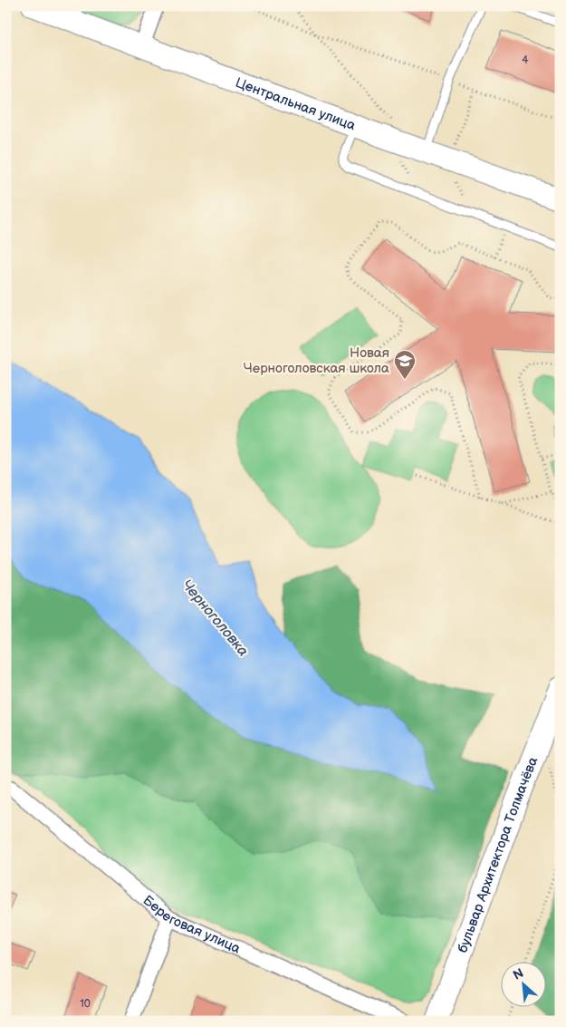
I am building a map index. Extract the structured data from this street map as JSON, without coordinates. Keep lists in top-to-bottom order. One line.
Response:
{"streets":{"street":["Центральная улица","бульвар Архитектора Толмачёва","Береговая улица"]},"water":["Черноголовка"],"places":{"school or university":["Новая Черноголовская школа"]},"house_numbers":["4","10"],"north":"top left"}
